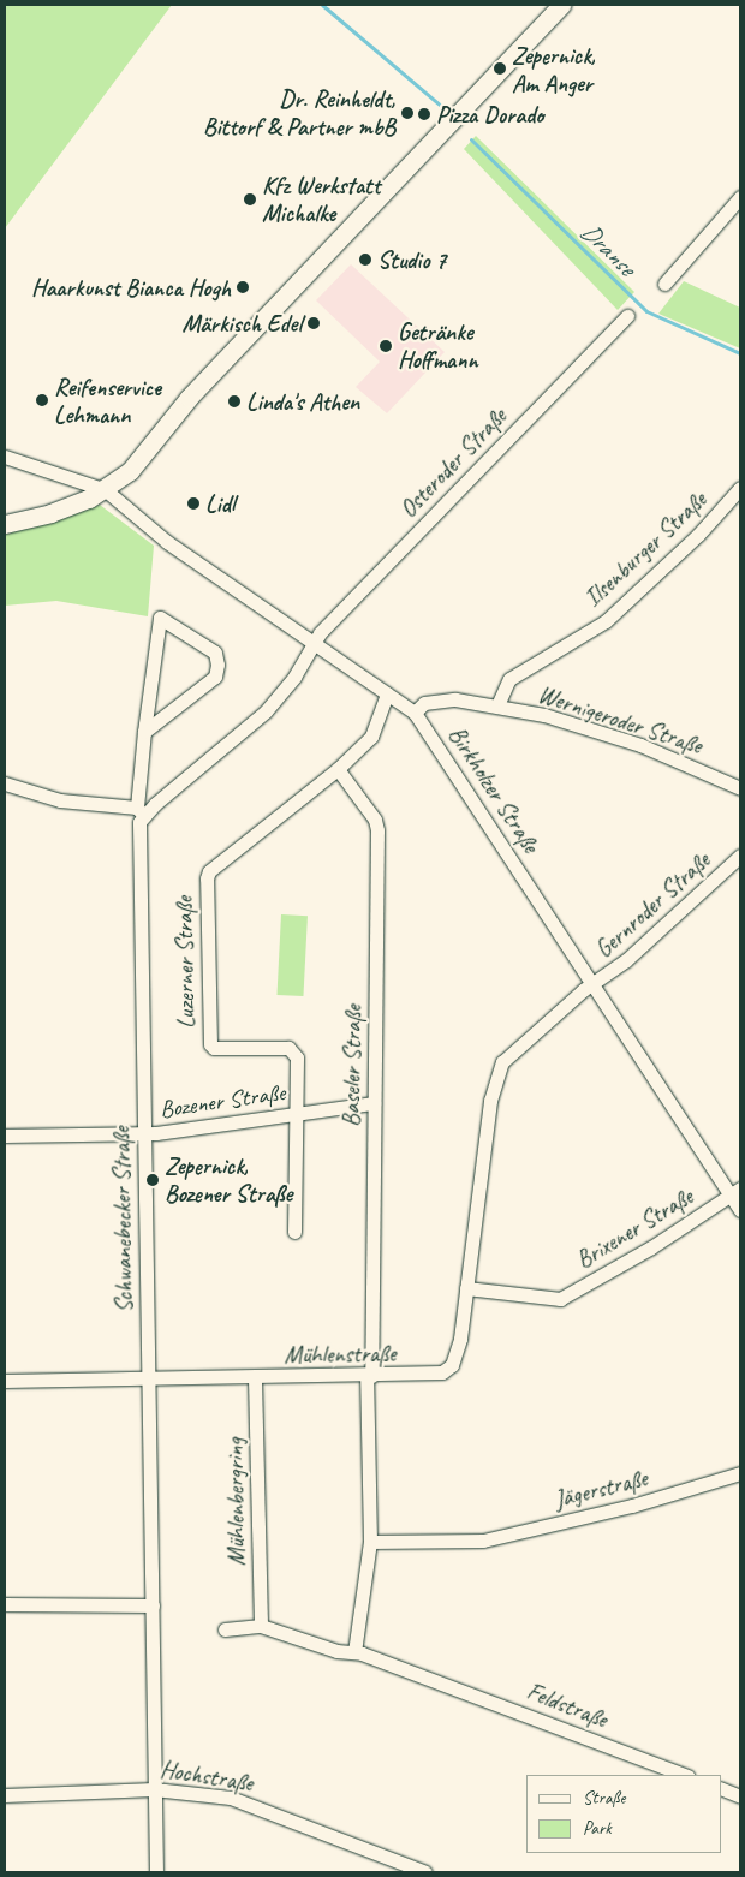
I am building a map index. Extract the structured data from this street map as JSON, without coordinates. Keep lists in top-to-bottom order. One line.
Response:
{"streets":{"street":["Osteroder Straße","Ilsenburger Straße","Wernigeroder Straße","Birkholzer Straße","Gernroder Straße","Luzerner Straße","Baseler Straße","Bozener Straße","Schwanebecker Straße","Brixener Straße","Mühlenstraße","Jägerstraße","Mühlenbergring","Feldstraße","Hochstraße"]},"crossings":[["Osteroder Straße","Birkholzer Straße"],["Osteroder Straße","Schwanebecker Straße"],["Ilsenburger Straße","Wernigeroder Straße"],["Wernigeroder Straße","Birkholzer Straße"],["Birkholzer Straße","Gernroder Straße"],["Birkholzer Straße","Luzerner Straße"],["Birkholzer Straße","Brixener Straße"],["Birkholzer Straße","Mühlenstraße"],["Gernroder Straße","Mühlenstraße"],["Luzerner Straße","Baseler Straße"],["Luzerner Straße","Bozener Straße"],["Baseler Straße","Bozener Straße"],["Baseler Straße","Mühlenstraße"],["Bozener Straße","Schwanebecker Straße"],["Schwanebecker Straße","Mühlenstraße"],["Schwanebecker Straße","Hochstraße"],["Brixener Straße","Mühlenstraße"],["Mühlenstraße","Mühlenbergring"]],"water":["Dranse"],"places":["Zepernick, Am Anger","Dr. Reinheldt, Bittorf & Partner mbB","Pizza Dorado","Kfz Werkstatt Michalke","Studio 7","Haarkunst Bianca Hogh","Märkisch Edel","Getränke Hoffmann","Reifenservice Lehmann","Linda's Athen","Lidl","Zepernick, Bozener Straße"],"legend":["Straße","Park"]}
